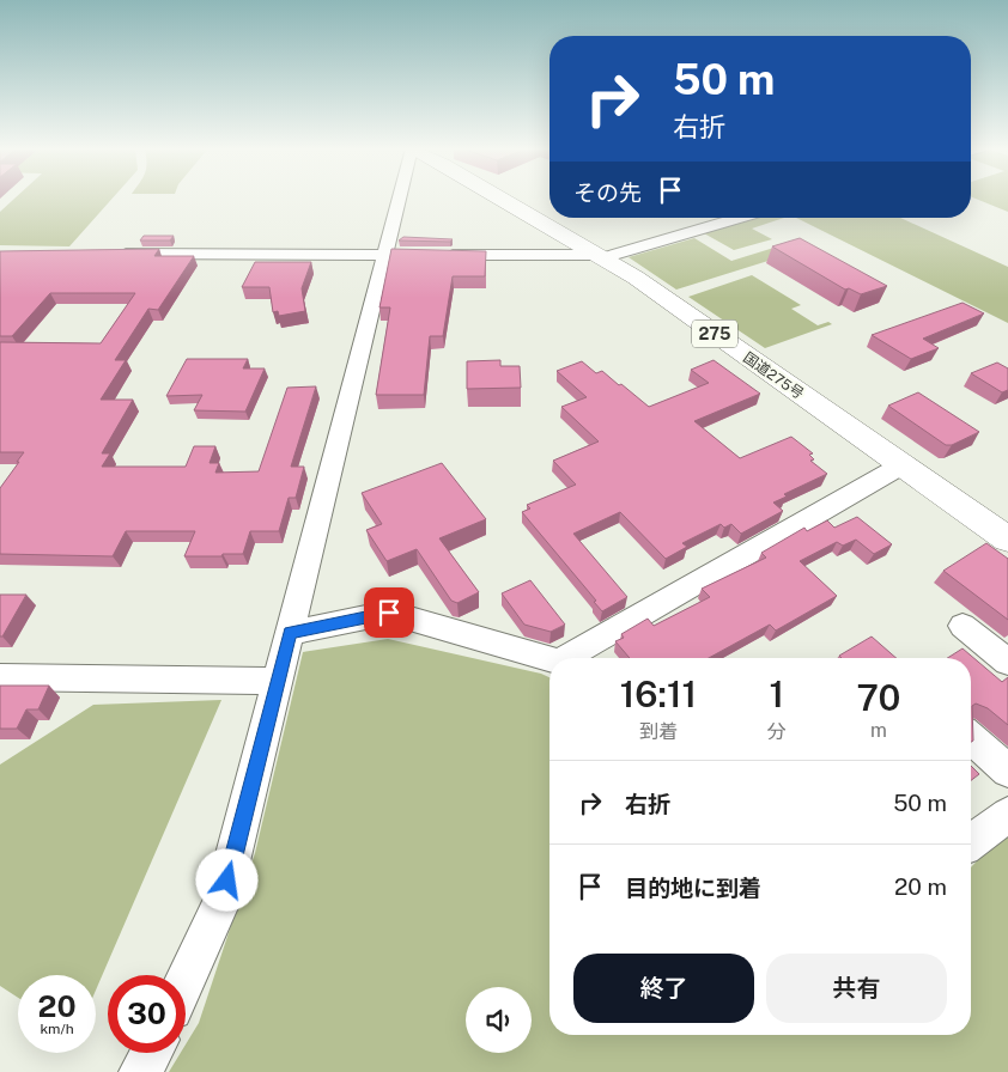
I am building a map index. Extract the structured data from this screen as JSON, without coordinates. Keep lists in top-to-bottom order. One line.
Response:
{"streets":{"highway":["275","国道275号"]},"page":{"turn":["50 m","右折"],"then":"その先","eta":["16:11","到着","1","分","70","m"],"list":[{"name":"右折","value":"50 m"},{"name":"目的地に到着","value":"20 m"}],"buttons":["終了","共有"],"speed":"20 km/h","limit":"30"}}
